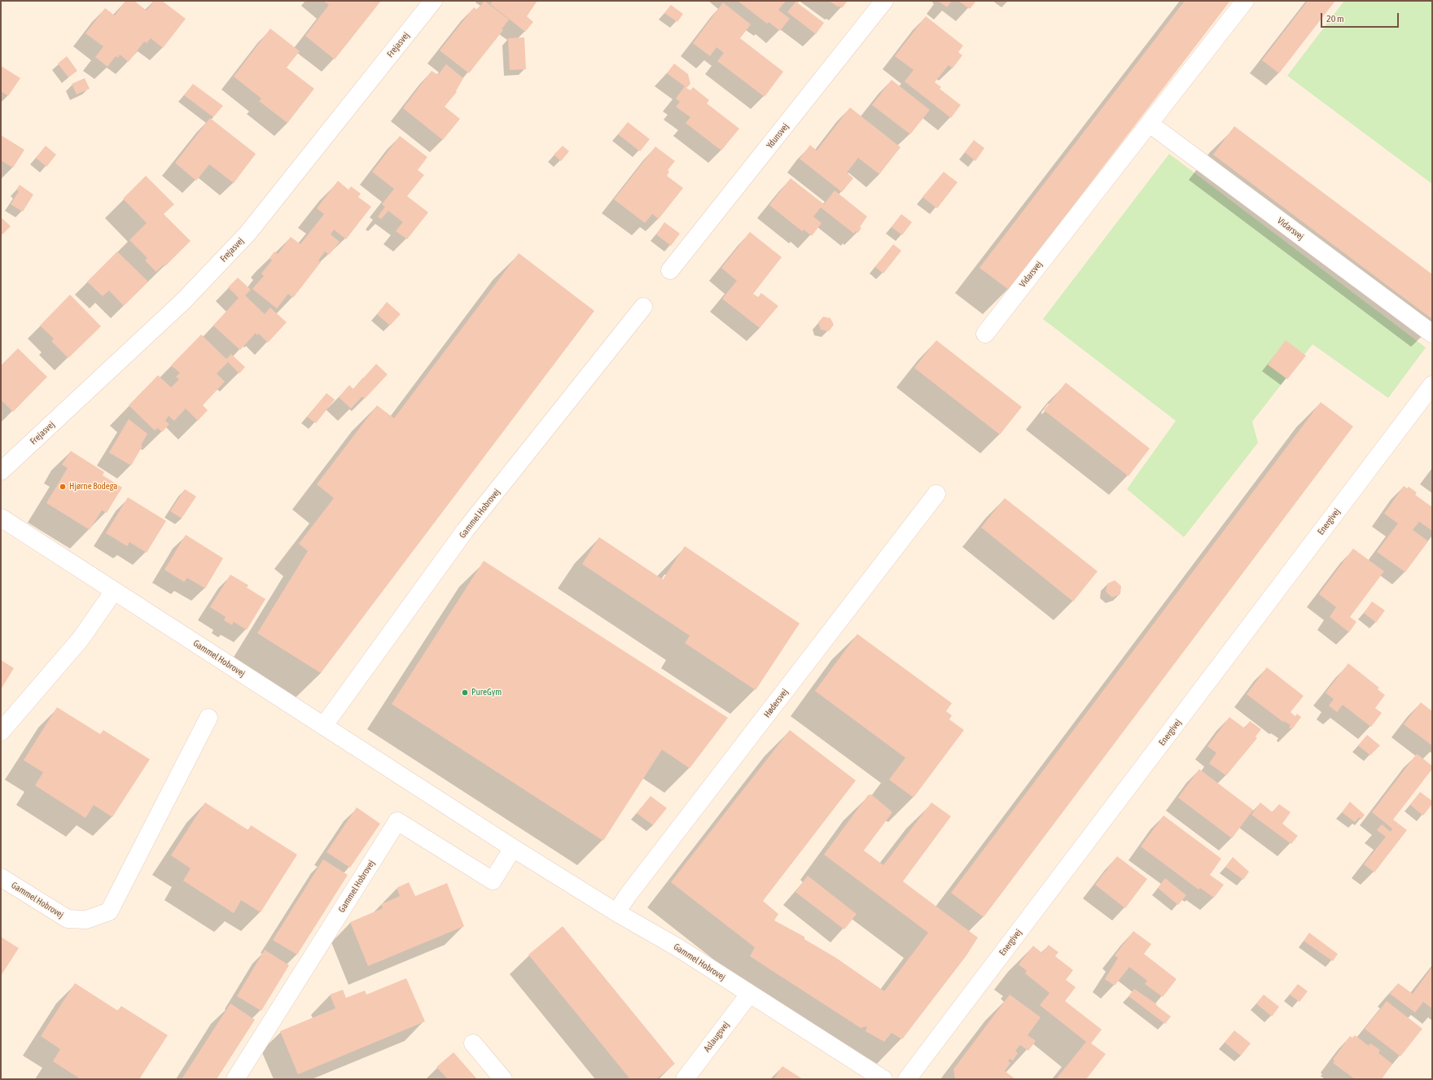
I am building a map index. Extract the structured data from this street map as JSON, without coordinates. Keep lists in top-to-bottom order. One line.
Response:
{"streets":{"street":["Frejasvej","Ydunsvej","Vidarsvej","Gammel Hobrovej","Energivej","Hødersvej","Aslaugsvej"]},"crossings":[["Gammel Hobrovej","Hødersvej"],["Gammel Hobrovej","Aslaugsvej"]],"places":["Hjørne Bodega","PureGym"],"scale_bar":"20 m"}
